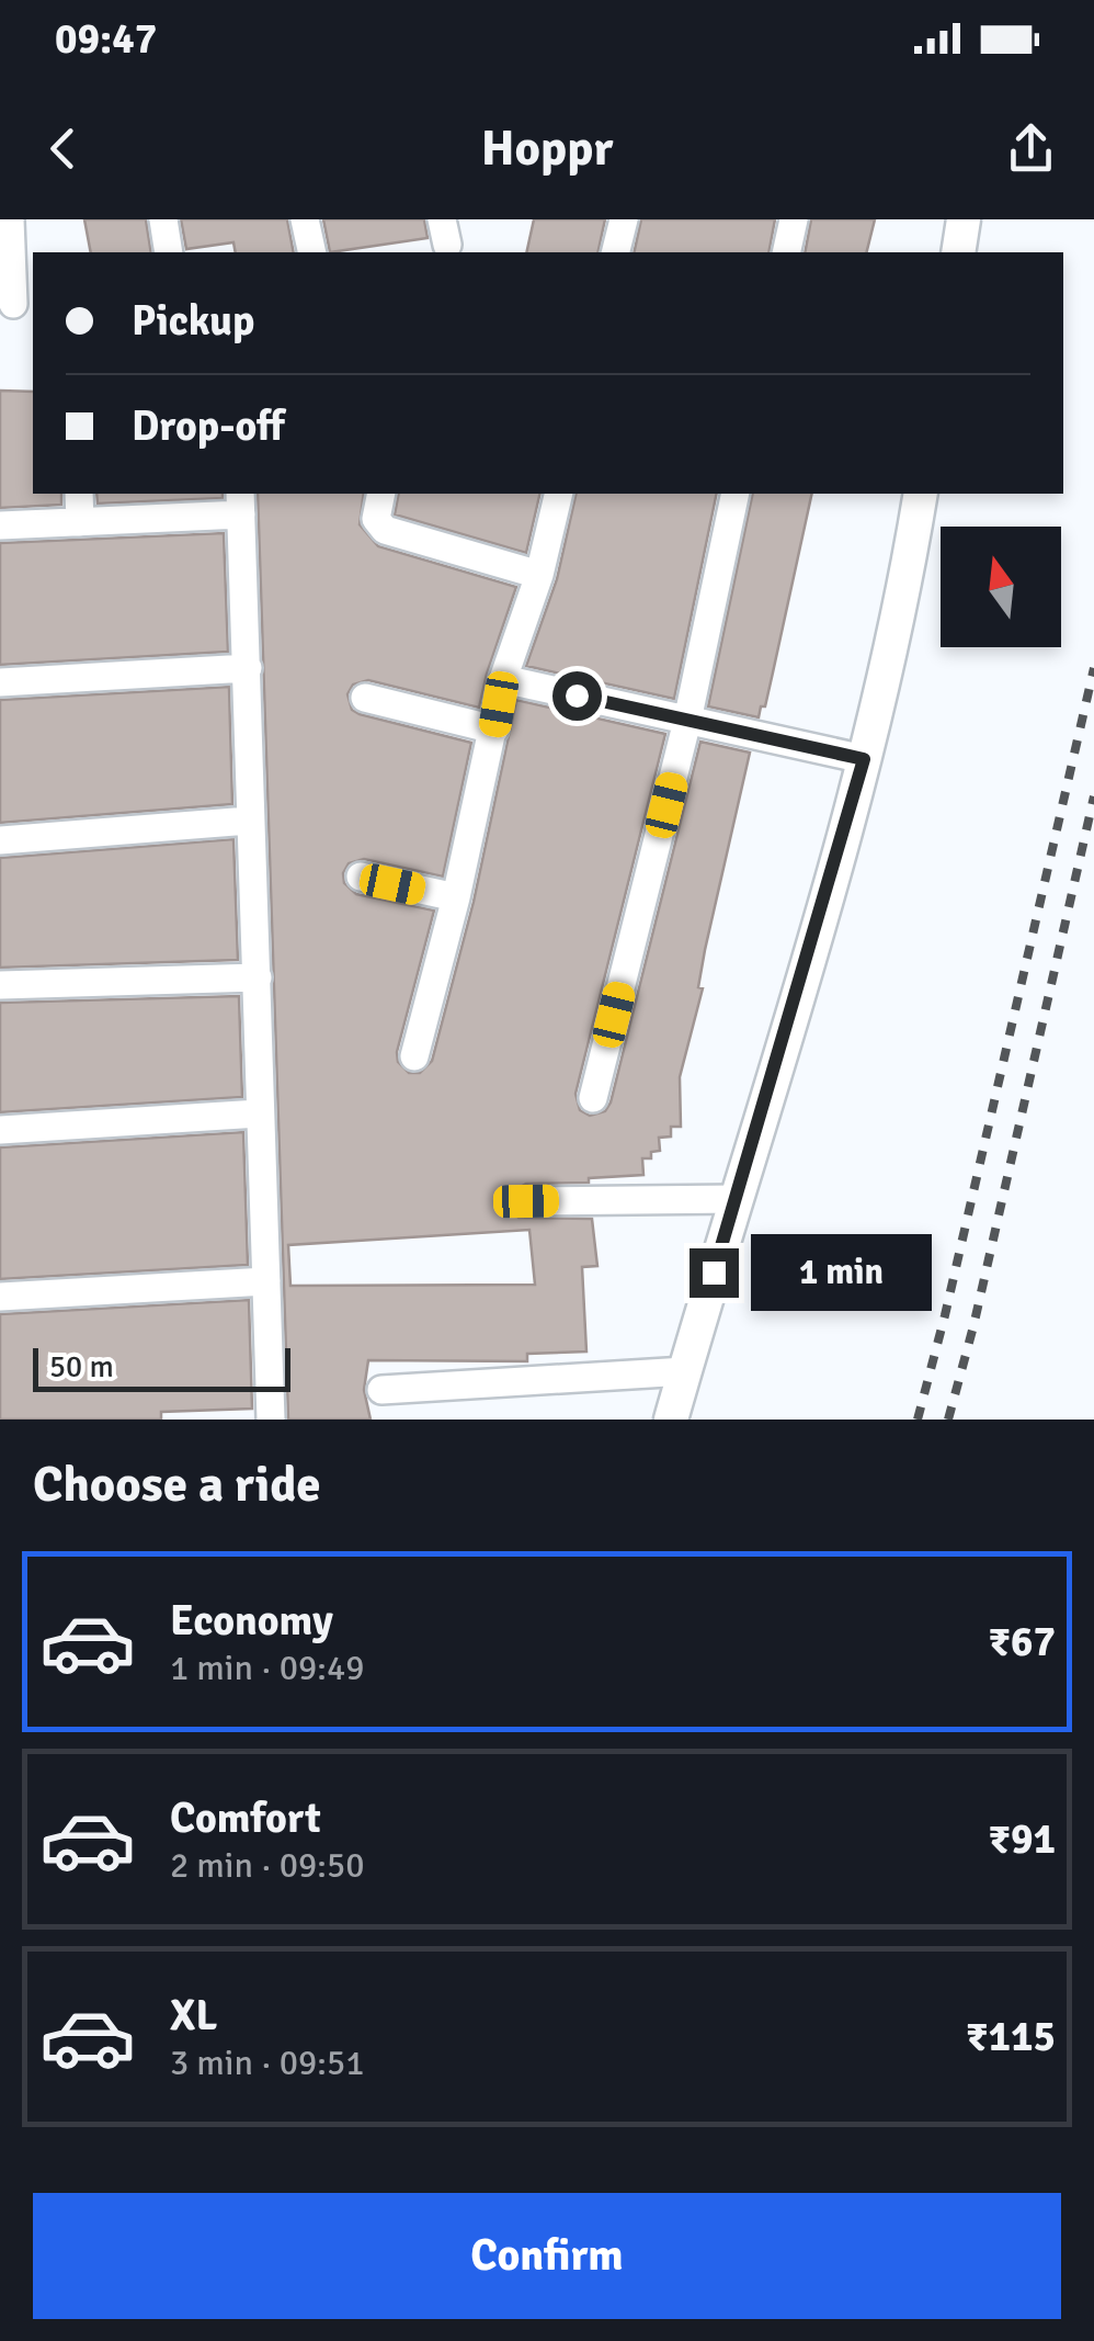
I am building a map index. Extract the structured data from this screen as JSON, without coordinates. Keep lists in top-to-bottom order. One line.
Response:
{"scale_bar":"50 m","north":"top","page":{"status":"09:47","header":"Hoppr","banner":["Pickup","Drop-off"],"bubble":"1 min","scale":"50 m","heading":"Choose a ride","list":[{"name":"Economy","note":"1 min · 09:49","value":"₹67"},{"name":"Comfort","note":"2 min · 09:50","value":"₹91"},{"name":"XL","note":"3 min · 09:51","value":"₹115"}],"buttons":"Confirm"}}
